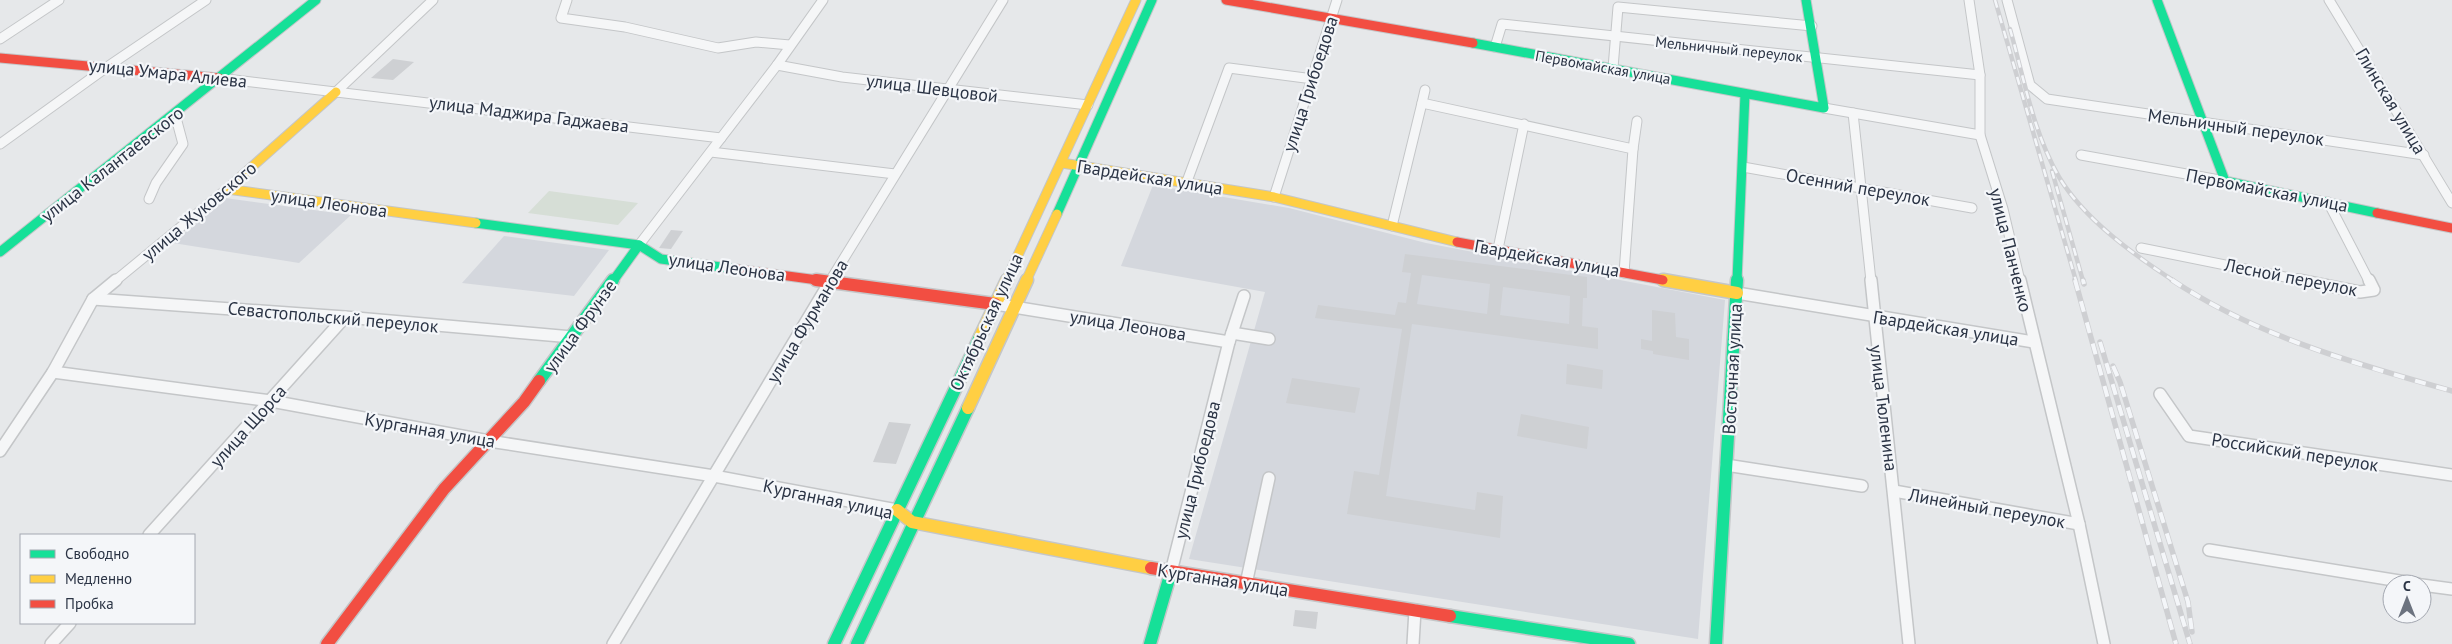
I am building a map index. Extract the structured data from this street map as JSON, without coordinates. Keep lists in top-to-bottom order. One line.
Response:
{"streets":{"street":["Мельничный переулок","Первомайская улица","улица Умара Алиева","улица Грибоедова","улица Шевцовой","Глинская улица","улица Маджира Гаджаева","улица Калантаевского","Гвардейская улица","Осенний переулок","улица Леонова","улица Жуковского","улица Панченко","Лесной переулок","Севастопольский переулок","улица Фурманова","Октябрьская улица","улица Фрунзе","Восточная улица","улица Тюленина","улица Щорса","Курганная улица","Российский переулок","Линейный переулок"]},"crossings":[["Мельничный переулок","Первомайская улица"],["Мельничный переулок","Глинская улица"],["Мельничный переулок","улица Панченко"],["Первомайская улица","улица Грибоедова"],["Первомайская улица","улица Панченко"],["Первомайская улица","Лесной переулок"],["Первомайская улица","Восточная улица"],["Первомайская улица","улица Тюленина"],["улица Умара Алиева","улица Маджира Гаджаева"],["улица Умара Алиева","улица Калантаевского"],["улица Умара Алиева","улица Жуковского"],["улица Грибоедова","Гвардейская улица"],["улица Грибоедова","улица Леонова"],["улица Грибоедова","Курганная улица"],["улица Шевцовой","улица Фурманова"],["улица Шевцовой","Октябрьская улица"],["улица Шевцовой","улица Фрунзе"],["улица Маджира Гаджаева","улица Жуковского"],["улица Маджира Гаджаева","улица Фрунзе"],["Гвардейская улица","улица Панченко"],["Гвардейская улица","Октябрьская улица"],["Гвардейская улица","Восточная улица"],["Гвардейская улица","улица Тюленина"],["Осенний переулок","Восточная улица"],["Осенний переулок","улица Тюленина"],["улица Леонова","улица Жуковского"],["улица Леонова","улица Фурманова"],["улица Леонова","Октябрьская улица"],["улица Леонова","улица Фрунзе"],["улица Жуковского","Севастопольский переулок"],["улица Жуковского","Курганная улица"],["улица Панченко","Линейный переулок"],["Севастопольский переулок","улица Фрунзе"],["Севастопольский переулок","улица Щорса"],["улица Фурманова","Курганная улица"],["Октябрьская улица","Курганная улица"],["улица Фрунзе","Курганная улица"],["улица Тюленина","Линейный переулок"],["улица Щорса","Курганная улица"]],"legend":["Свободно","Медленно","Пробка"],"north":"top"}
